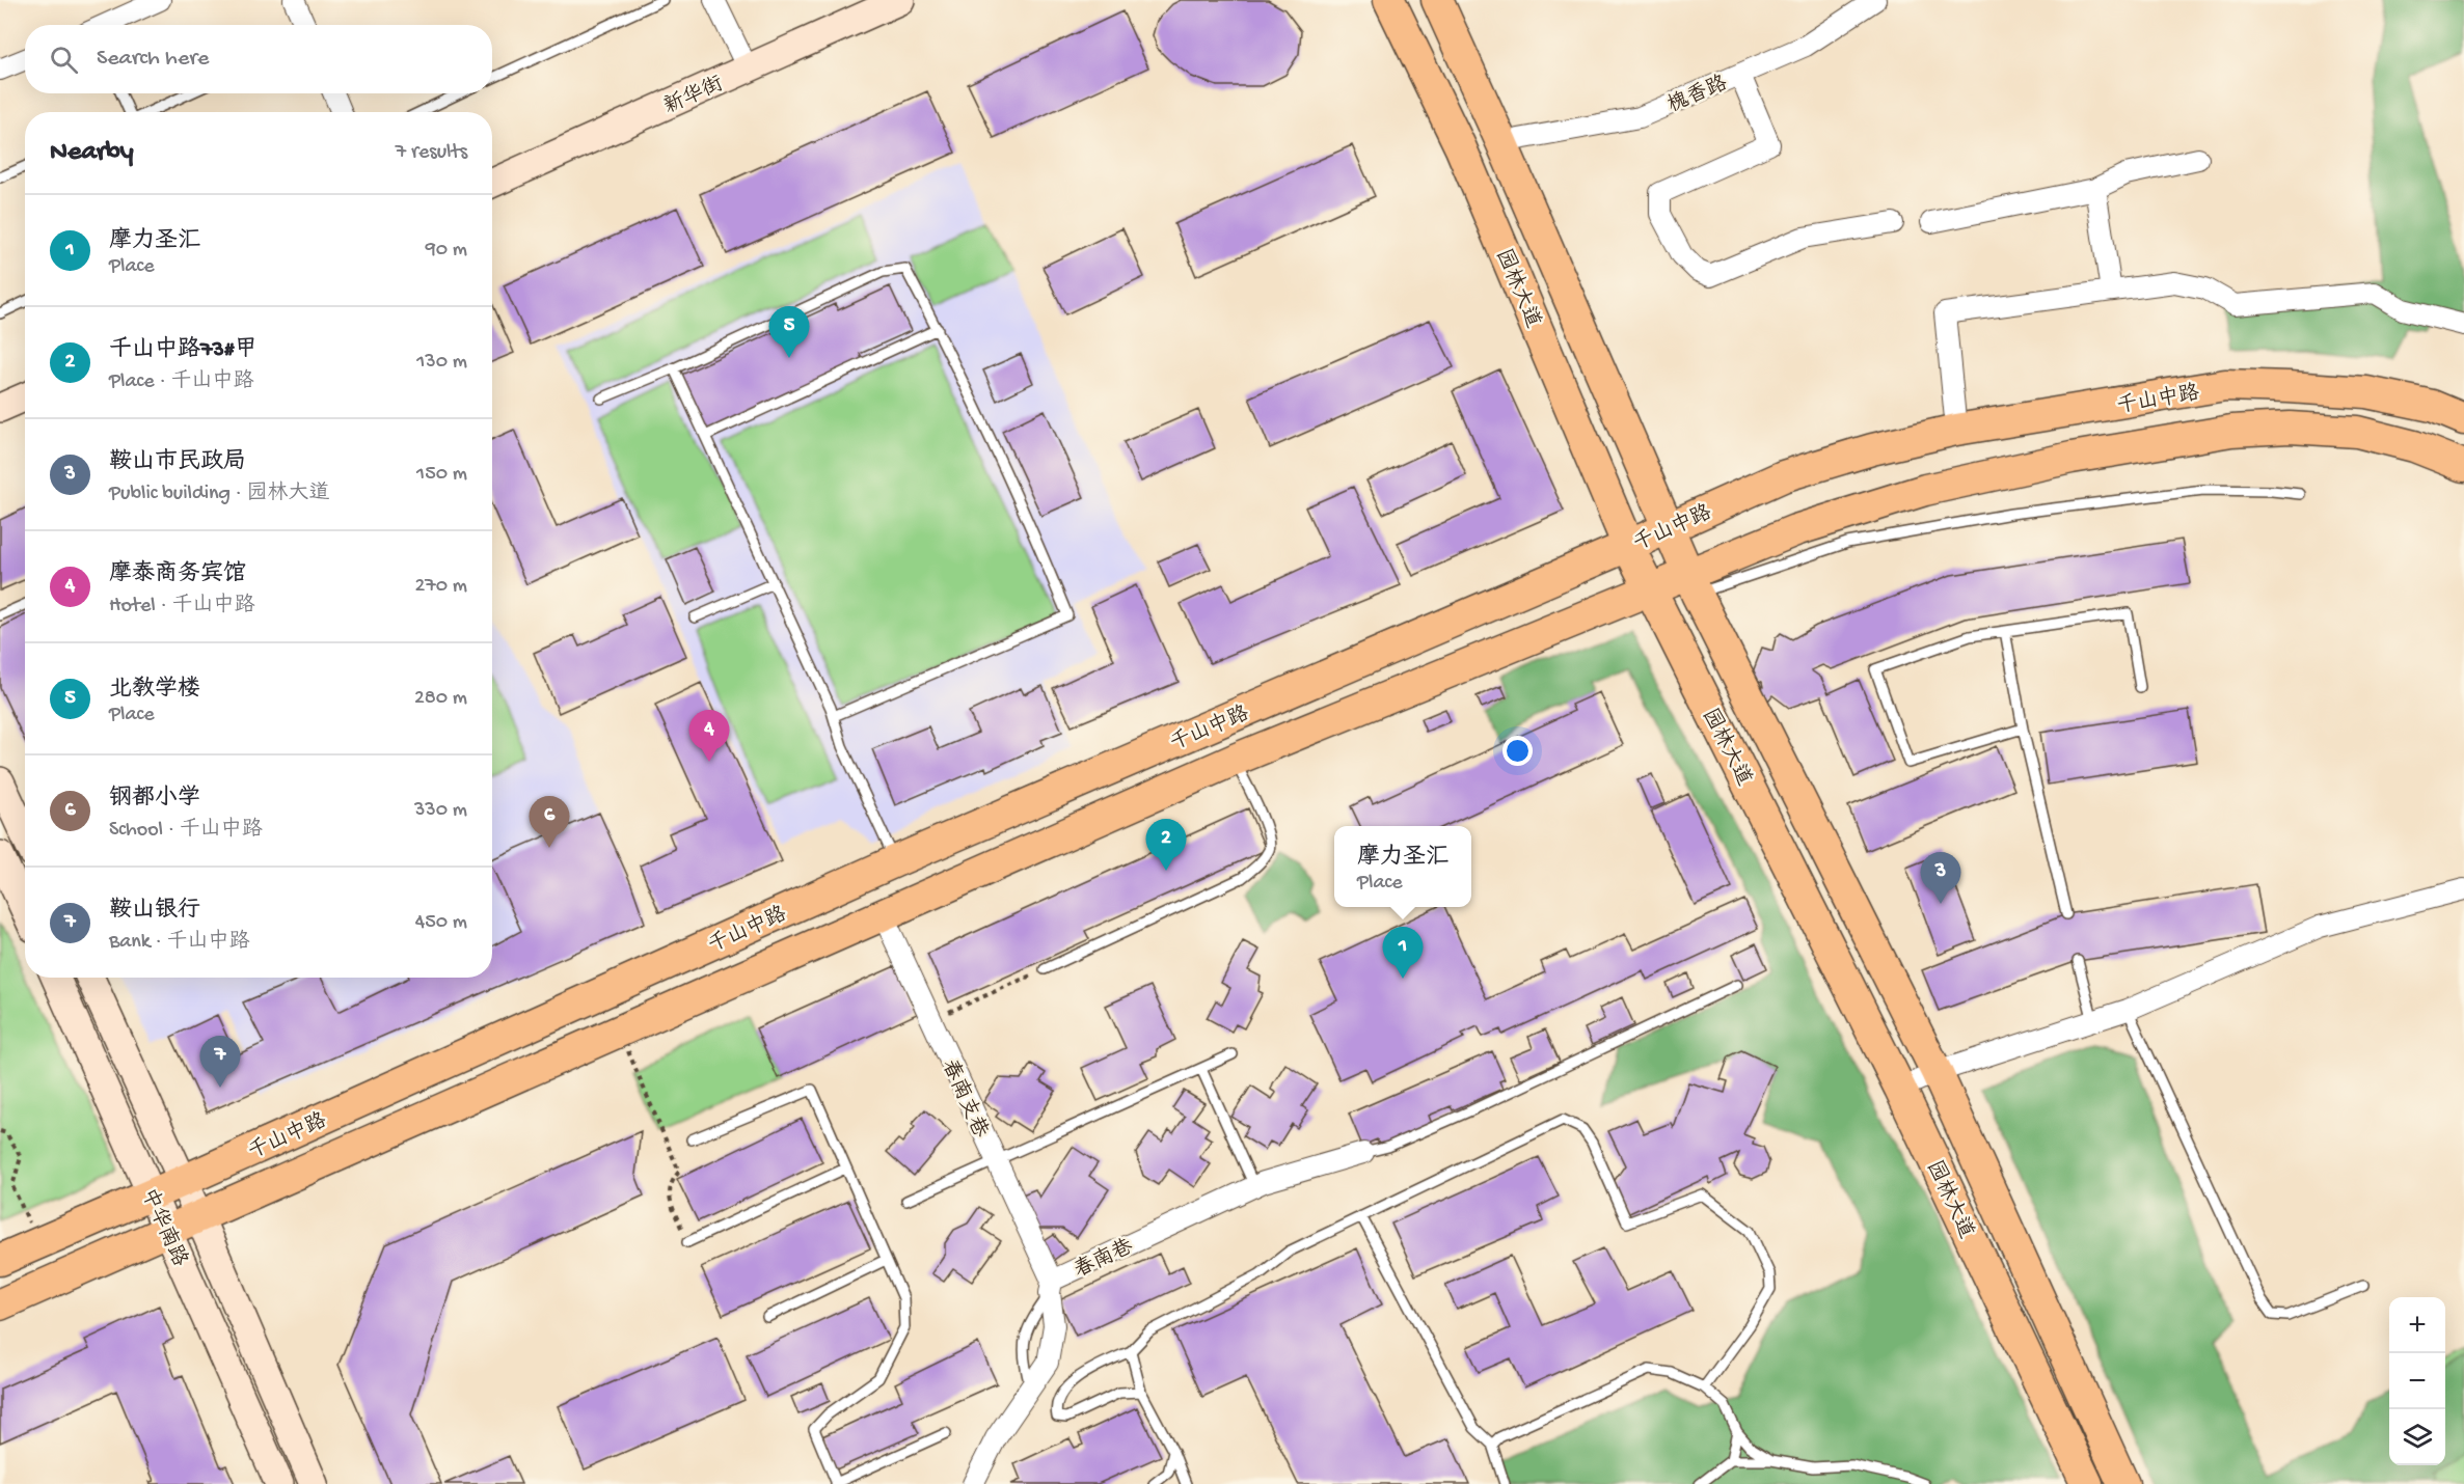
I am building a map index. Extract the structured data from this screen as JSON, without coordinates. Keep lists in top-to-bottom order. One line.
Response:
{"streets":{"main road":["新华街","园林大道","千山中路","中华南路"],"street":["槐香路","春南支巷","春南巷"]},"crossings":[["槐香路","园林大道"],["园林大道","千山中路"],["千山中路","春南支巷"],["千山中路","中华南路"],["春南支巷","春南巷"]],"page":{"search":"Search here","heading":["Nearby","7 results"],"list":[{"mark":"1","name":"摩力圣汇","note":"Place","value":"90 m"},{"mark":"2","name":"千山中路73#甲","note":"Place · 千山中路","value":"130 m"},{"mark":"3","name":"鞍山市民政局","note":"Public building · 园林大道","value":"150 m"},{"mark":"4","name":"摩泰商务宾馆","note":"Hotel · 千山中路","value":"270 m"},{"mark":"5","name":"北教学楼","note":"Place","value":"280 m"},{"mark":"6","name":"钢都小学","note":"School · 千山中路","value":"330 m"},{"mark":"7","name":"鞍山银行","note":"Bank · 千山中路","value":"450 m"}],"pins":["5","4","6","2","3","1","7"],"popup":["摩力圣汇","Place"],"map_buttons":["+","−"]}}
